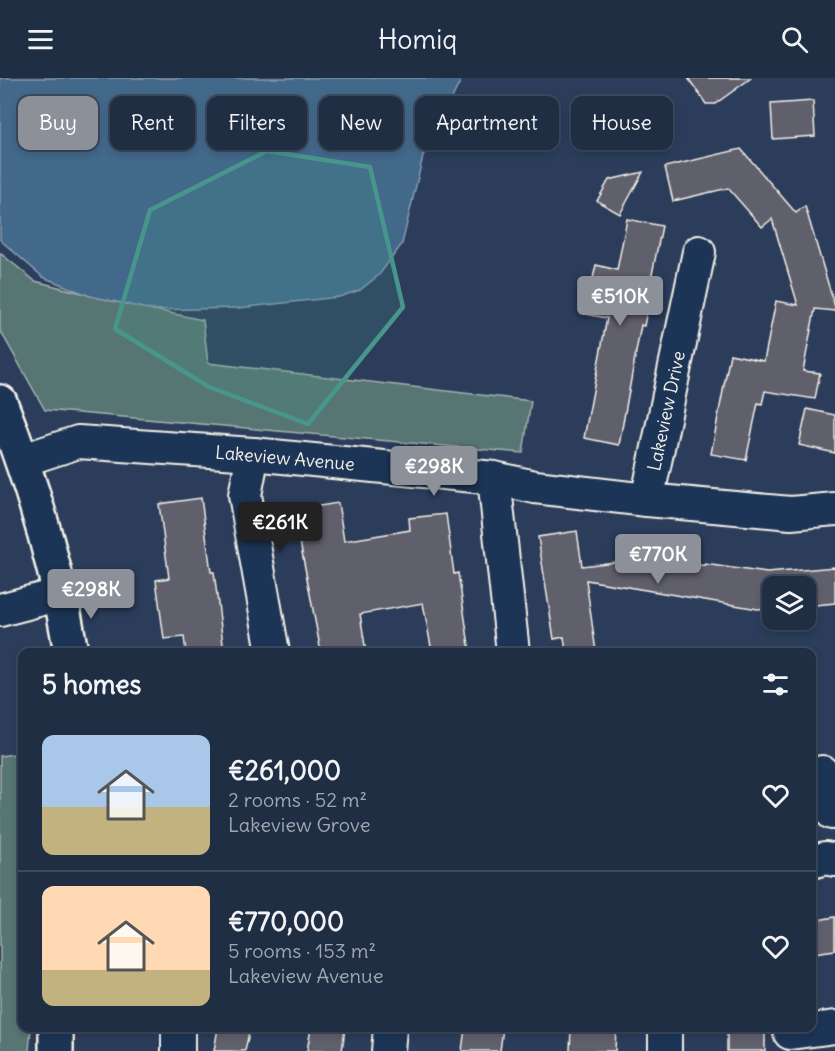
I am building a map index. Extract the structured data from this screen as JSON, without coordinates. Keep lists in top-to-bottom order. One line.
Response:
{"streets":{"street":["Lakeview Drive","Lakeview Avenue"]},"crossings":[["Lakeview Drive","Lakeview Avenue"]],"page":{"header":"Homiq","chip":["Buy","Rent","Filters","New","Apartment","House"],"price":["€510K","€298K","€261K","€770K","€298K"],"heading":"5 homes","list":[{"name":"€261,000","note":"2 rooms · 52 m² · Lakeview Grove"},{"name":"€770,000","note":"5 rooms · 153 m² · Lakeview Avenue"}]}}
